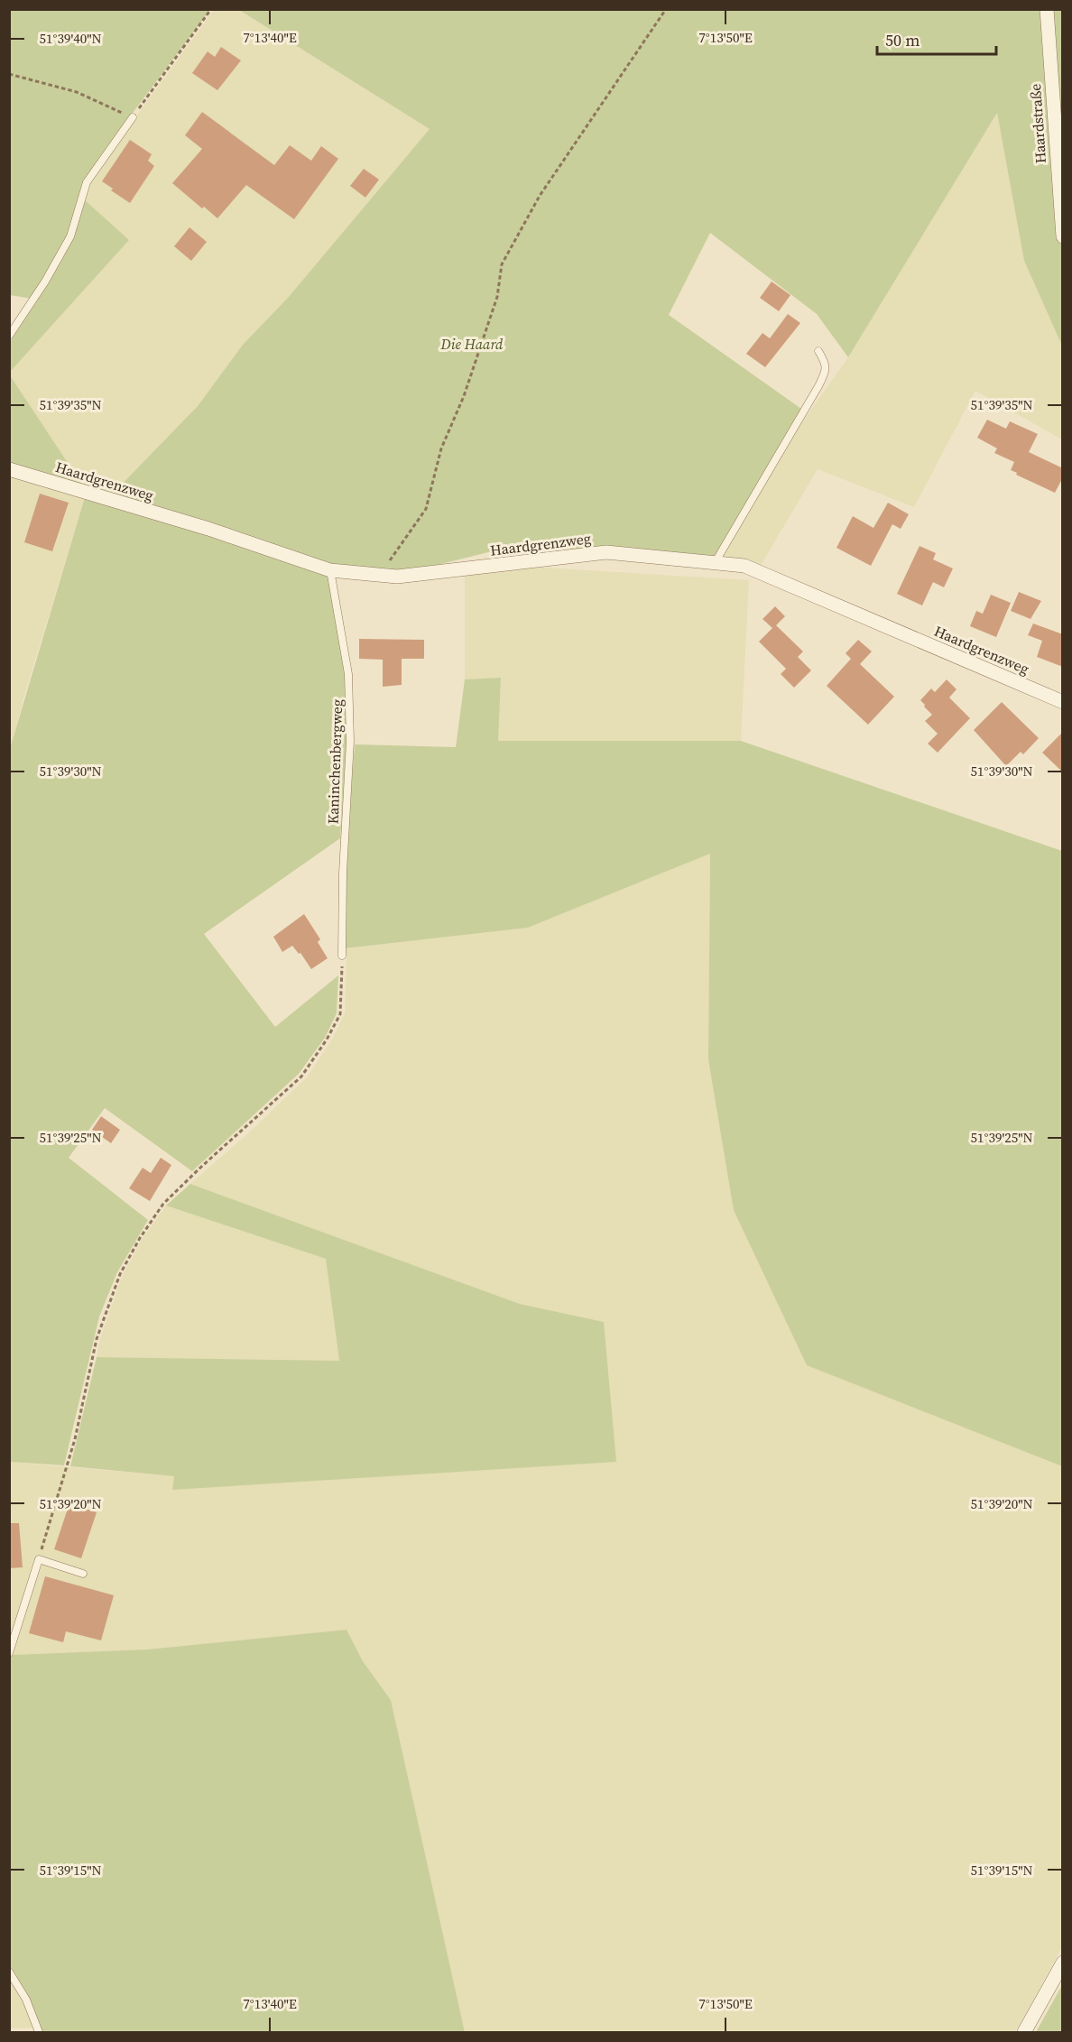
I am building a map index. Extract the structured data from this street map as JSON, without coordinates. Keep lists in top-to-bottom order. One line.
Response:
{"streets":{"street":["Haardstraße","Haardgrenzweg"],"lane":["Kaninchenbergweg"]},"crossings":[["Haardgrenzweg","Kaninchenbergweg"]],"parks":["Die Haard"],"scale_bar":"50 m","coordinates":["7°13'40\"E","7°13'50\"E","51°39'40\"N","51°39'35\"N","51°39'30\"N","51°39'25\"N","51°39'20\"N","51°39'15\"N"]}
